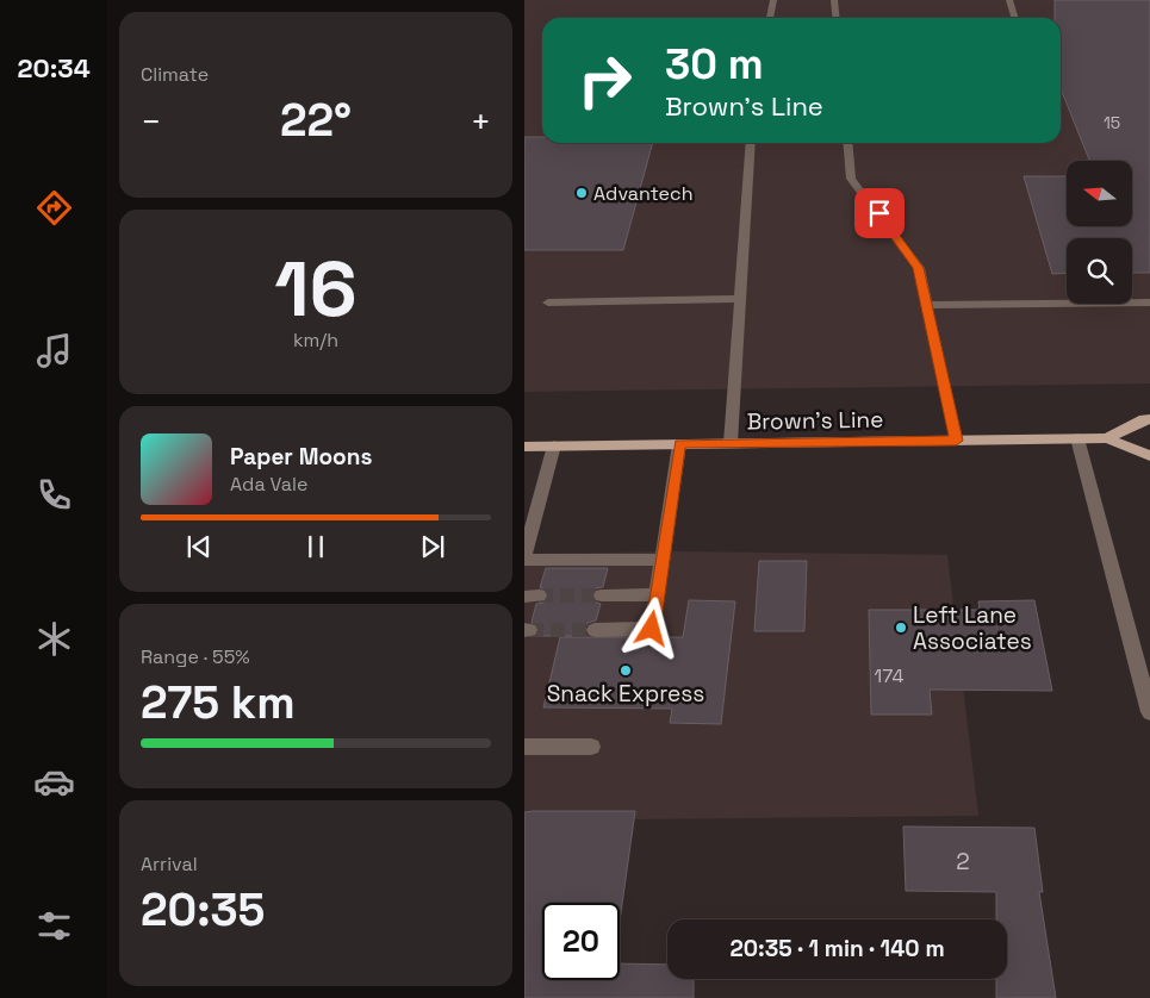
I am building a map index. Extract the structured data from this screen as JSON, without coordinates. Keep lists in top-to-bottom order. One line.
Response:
{"streets":{"main road":["Brown's Line"]},"places":["Advantech","Left Lane Associates","Snack Express"],"house_numbers":["15","174","2"],"north":"left","page":{"tabs":"20:34","tile":["Climate",["16","km/h"],["Range · 55%","275 km"],["Arrival","20:35"]],"turn":["30 m","Brown's Line"],"heat":["−","22°","+"],"song":["Paper Moons","Ada Vale"],"limit":"20","trip":"20:35 · 1 min · 140 m"}}
